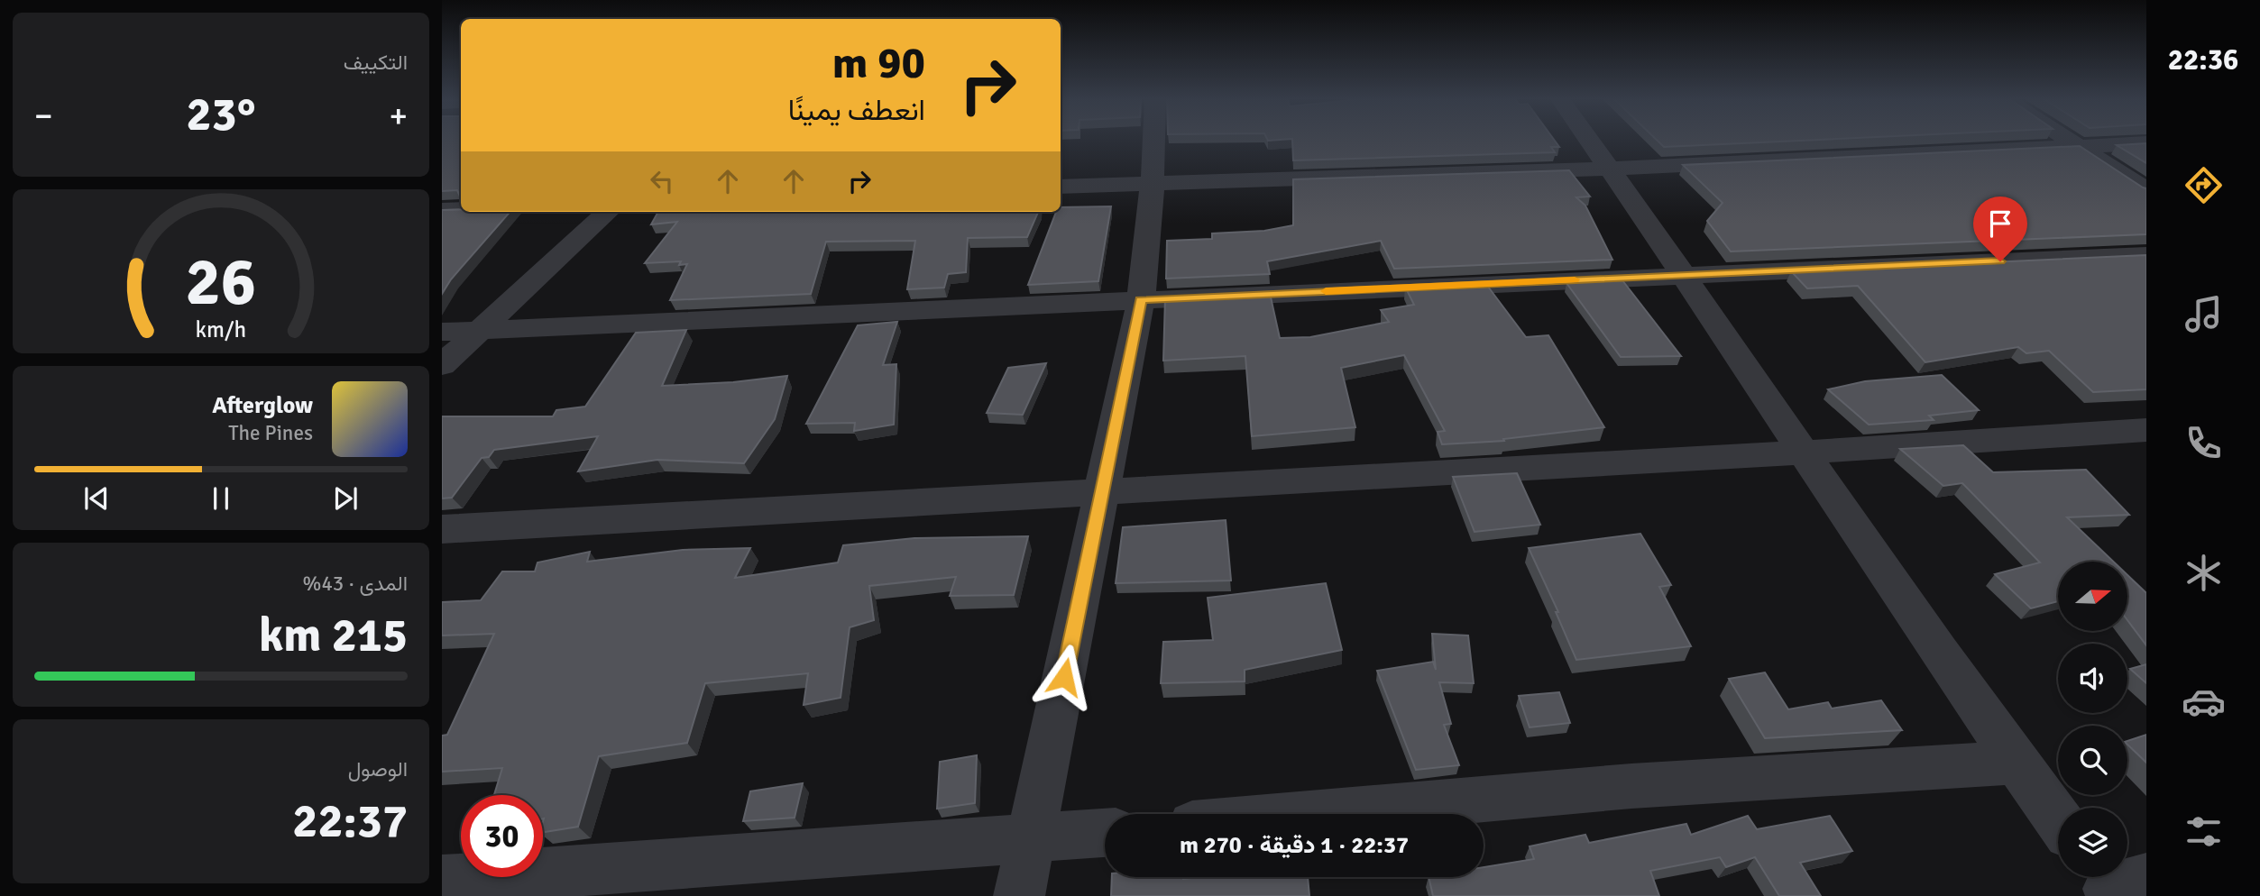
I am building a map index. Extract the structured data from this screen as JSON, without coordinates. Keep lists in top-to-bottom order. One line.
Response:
{"north":"right","page":{"tabs":"22:36","tile":["التكييف",["المدى · 43%","215 km"],["الوصول","22:37"]],"turn":["90 m","انعطف يمينًا"],"heat":["−","23°","+"],"song":["Afterglow","The Pines"],"limit":"30","trip":"22:37 · 1 دقيقة · 270 m","gauge":["26","km/h"]}}
